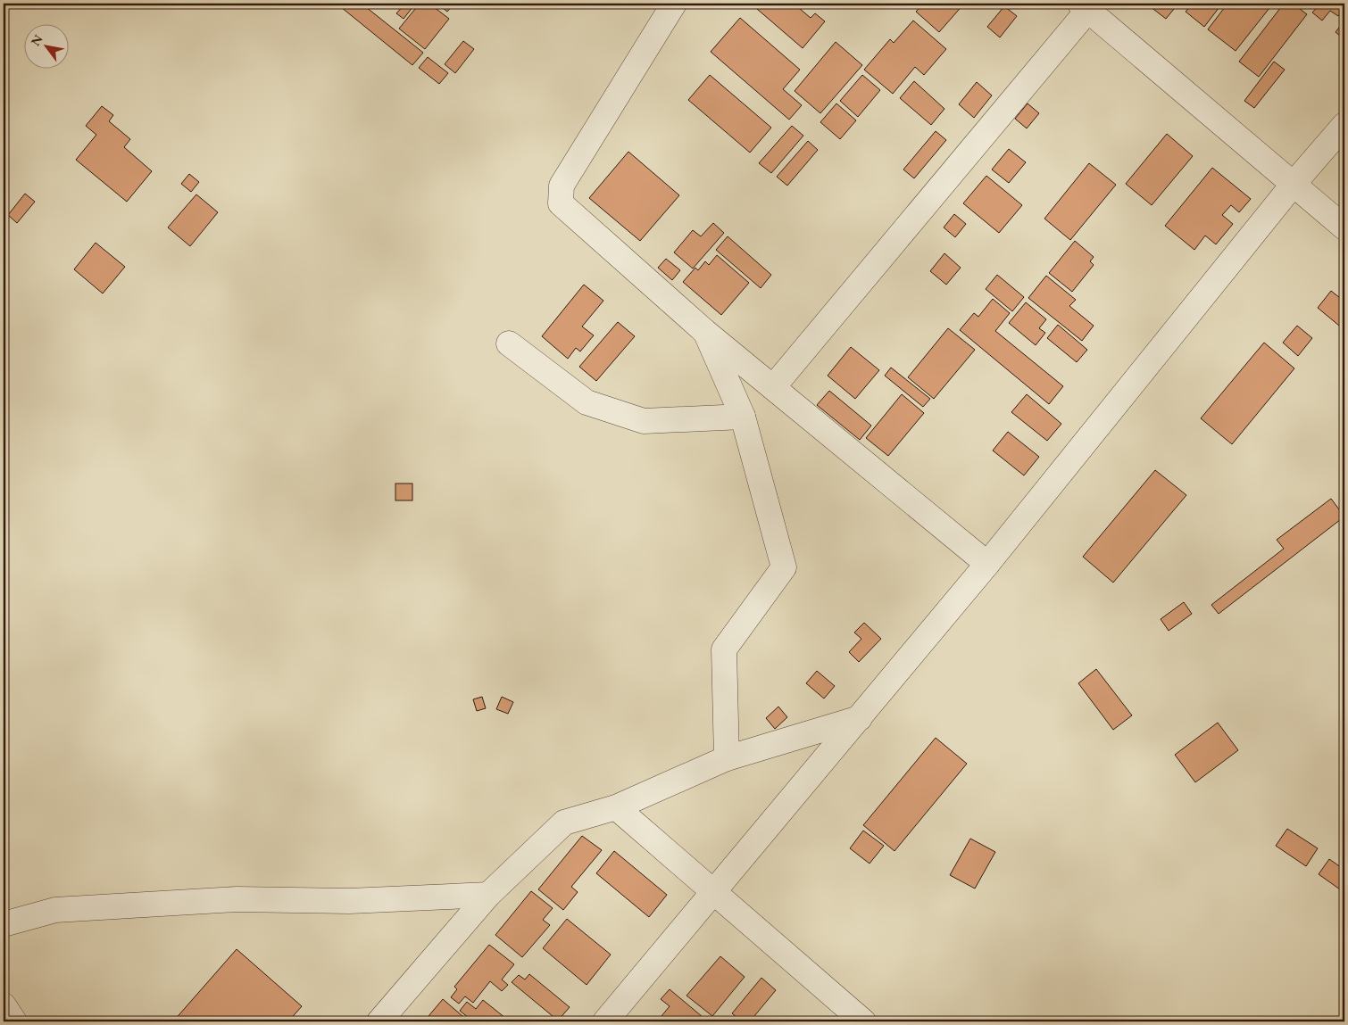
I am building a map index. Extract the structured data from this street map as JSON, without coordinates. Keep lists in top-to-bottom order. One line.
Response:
{"north":"top left"}
